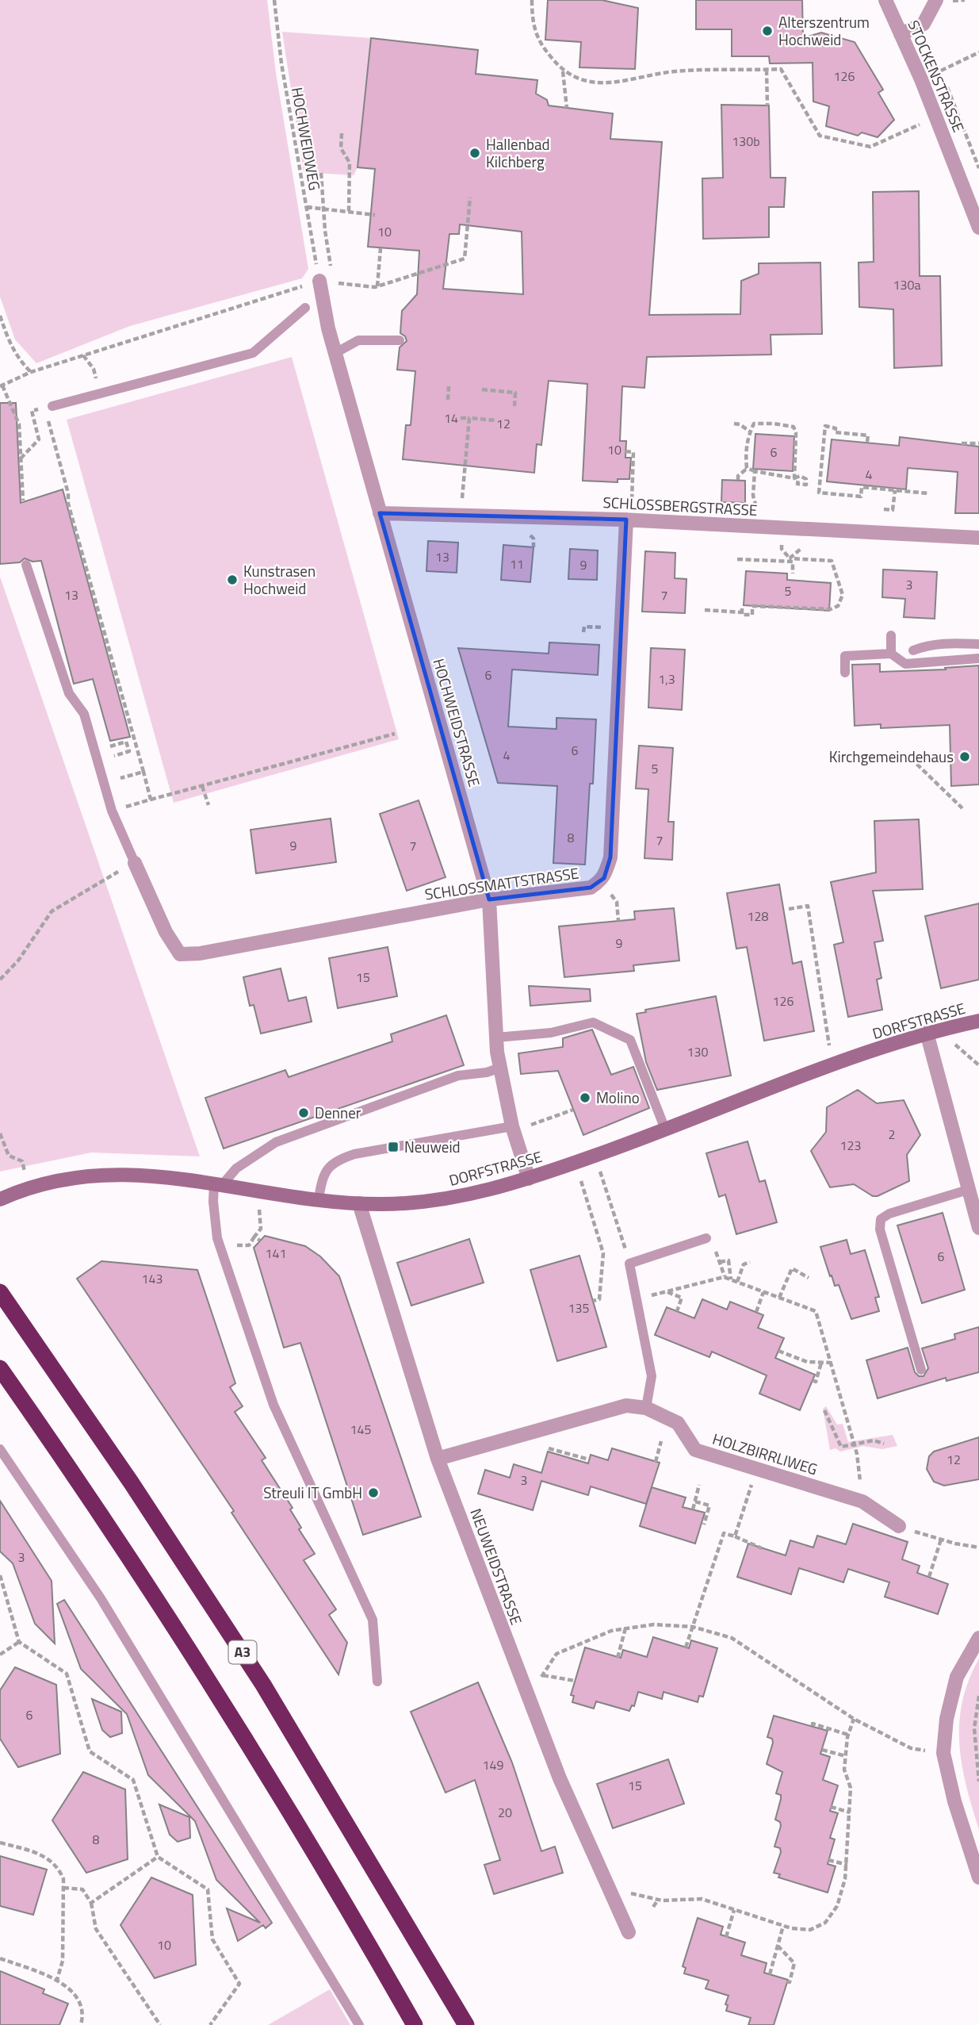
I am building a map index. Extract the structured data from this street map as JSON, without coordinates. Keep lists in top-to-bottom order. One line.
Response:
{"streets":{"highway":["A3"],"street":["STOCKENSTRASSE","SCHLOSSBERGSTRASSE","HOCHWEIDSTRASSE","SCHLOSSMATTSTRASSE","DORFSTRASSE","HOLZBIRRLIWEG","NEUWEIDSTRASSE"],"path":["HOCHWEIDWEG"]},"crossings":[["HOCHWEIDWEG","HOCHWEIDSTRASSE"],["SCHLOSSBERGSTRASSE","HOCHWEIDSTRASSE"],["SCHLOSSBERGSTRASSE","SCHLOSSMATTSTRASSE"],["HOCHWEIDSTRASSE","SCHLOSSMATTSTRASSE"],["HOCHWEIDSTRASSE","DORFSTRASSE"],["DORFSTRASSE","NEUWEIDSTRASSE"],["HOLZBIRRLIWEG","NEUWEIDSTRASSE"]],"places":{"other":["Alterszentrum Hochweid","Hallenbad Kilchberg","Kunstrasen Hochweid","Kirchgemeindehaus","Molino","Denner","Streuli IT GmbH"],"transit":["Neuweid"]},"house_numbers":["126","130b","10","130a","14","12","10","6","4","13","11","9","3","5","13","7","6","1,3","6","4","5","8","7","9","7","128","9","15","126","130","2","123","141","6","143","135","145","12","3","3","6","149","15","20","8","10"]}
